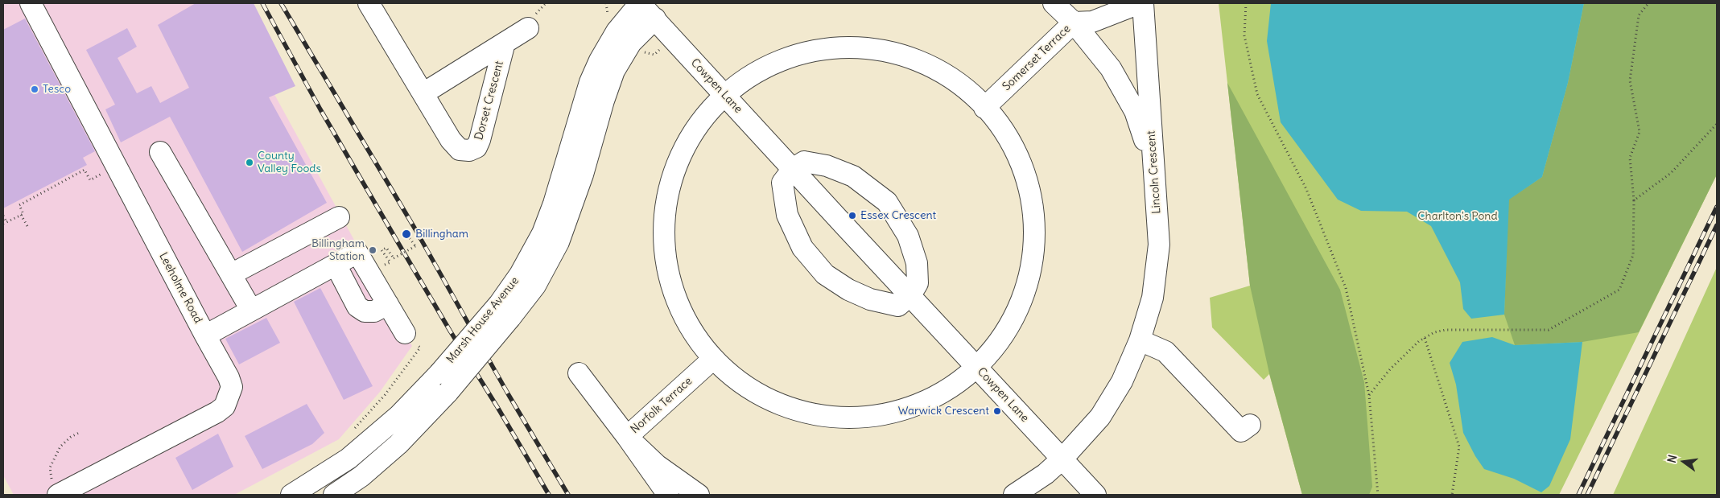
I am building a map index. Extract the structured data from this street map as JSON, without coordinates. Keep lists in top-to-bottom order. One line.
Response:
{"streets":{"street":["Somerset Terrace","Cowpen Lane","Dorset Crescent","Lincoln Crescent","Leeholme Road","Marsh House Avenue","Norfolk Terrace"]},"crossings":[["Cowpen Lane","Lincoln Crescent"],["Cowpen Lane","Marsh House Avenue"]],"parks":["Charlton's Pond"],"places":["Tesco","County Valley Foods","Essex Crescent","Billingham","Billingham Station","Warwick Crescent"],"north":"left"}
